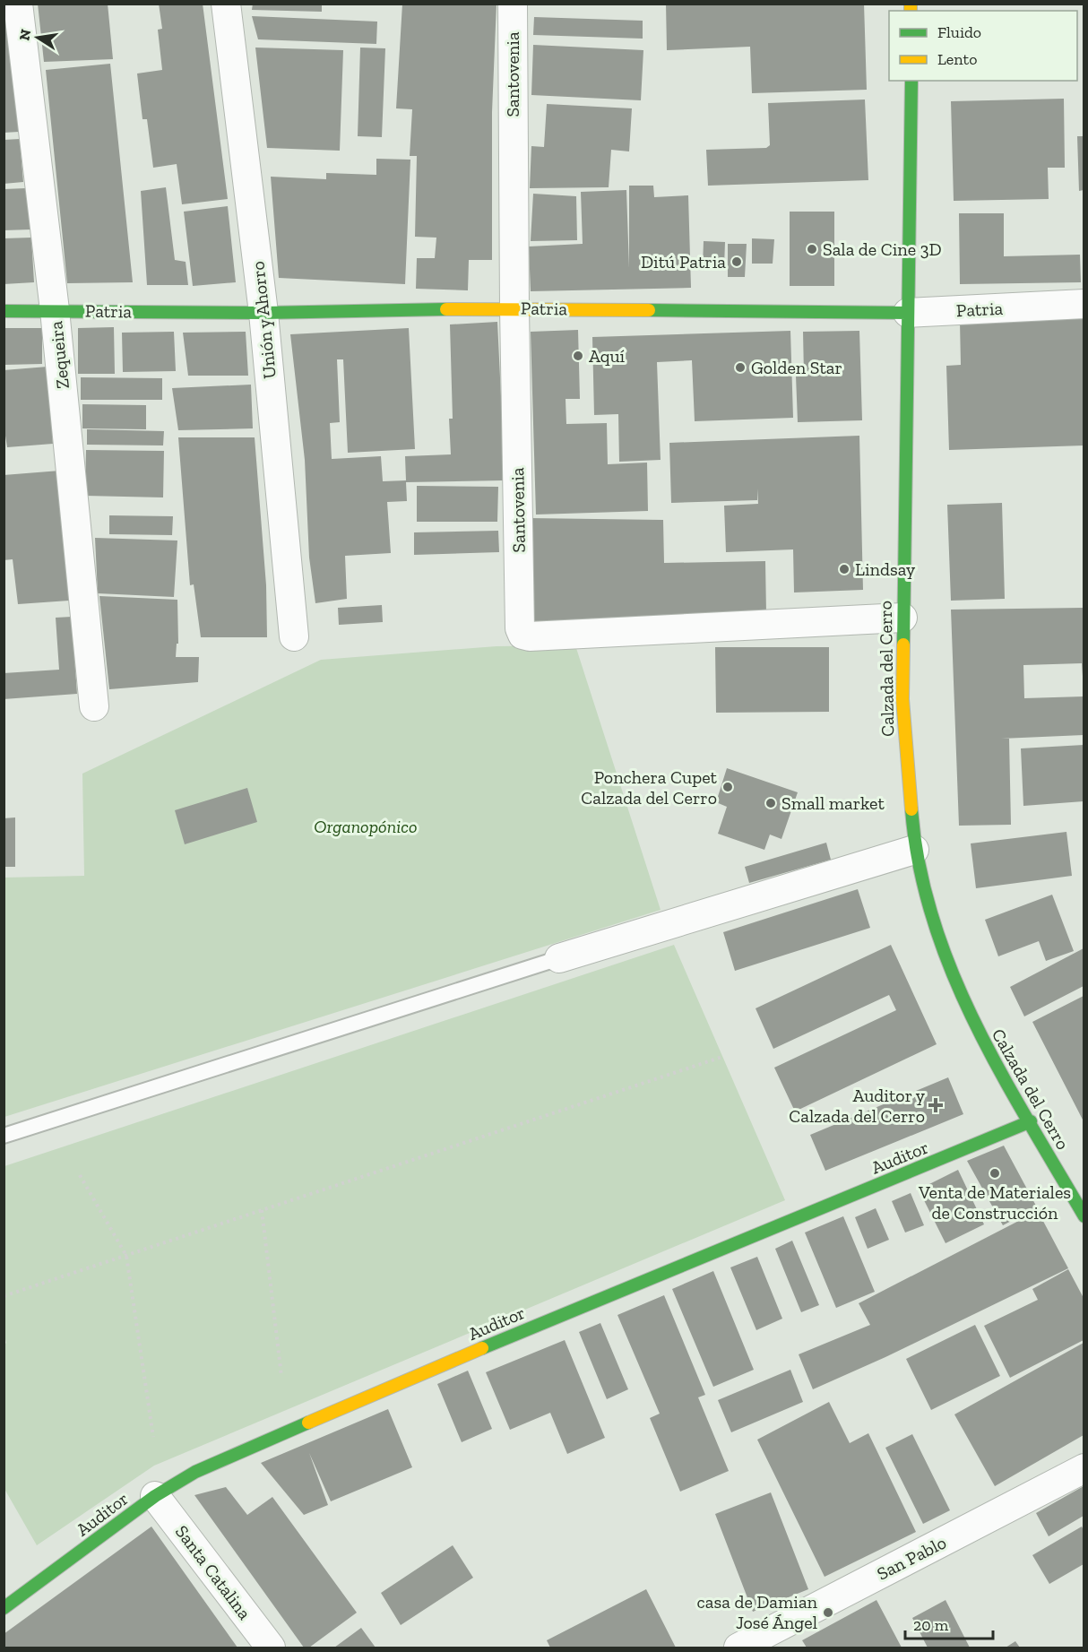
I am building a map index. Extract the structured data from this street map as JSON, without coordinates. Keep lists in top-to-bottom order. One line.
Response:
{"streets":{"street":["Santovenia","Patria","Unión y Ahorro","Zequeira","Calzada del Cerro","Auditor","San Pablo","Santa Catalina"]},"crossings":[["Santovenia","Patria"],["Santovenia","Calzada del Cerro"],["Patria","Unión y Ahorro"],["Patria","Zequeira"],["Patria","Calzada del Cerro"],["Calzada del Cerro","Auditor"],["Auditor","Santa Catalina"]],"parks":["Organopónico"],"places":{"other":["Sala de Cine 3D","Ditú Patria","Aquí","Golden Star","Lindsay","Ponchera Cupet Calzada del Cerro","Small market","Venta de Materiales de Construcción","casa de Damian José Ángel"],"health":["Auditor y Calzada del Cerro"]},"legend":["Fluido","Lento"],"scale_bar":"20 m","north":"left"}
